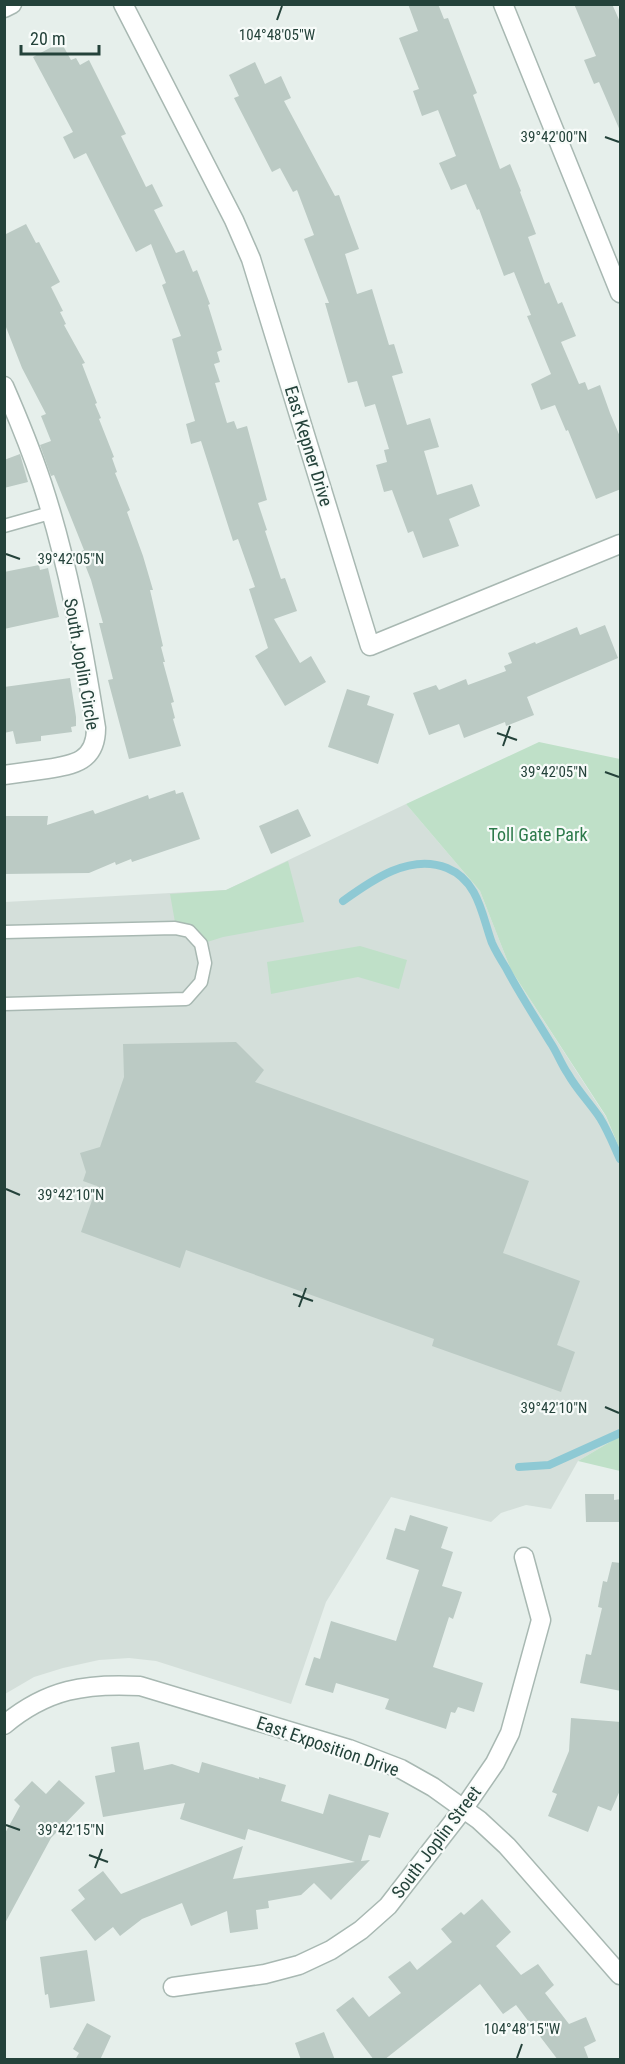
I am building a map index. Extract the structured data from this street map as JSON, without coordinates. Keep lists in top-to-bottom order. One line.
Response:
{"streets":{"street":["East Kepner Drive","South Joplin Circle","East Exposition Drive","South Joplin Street"]},"crossings":[["East Exposition Drive","South Joplin Street"]],"parks":["Toll Gate Park"],"scale_bar":"20 m","coordinates":["104°48'05\"W","39°42'00\"N","39°42'05\"N","39°42'10\"N","39°42'15\"N","104°48'15\"W"]}
